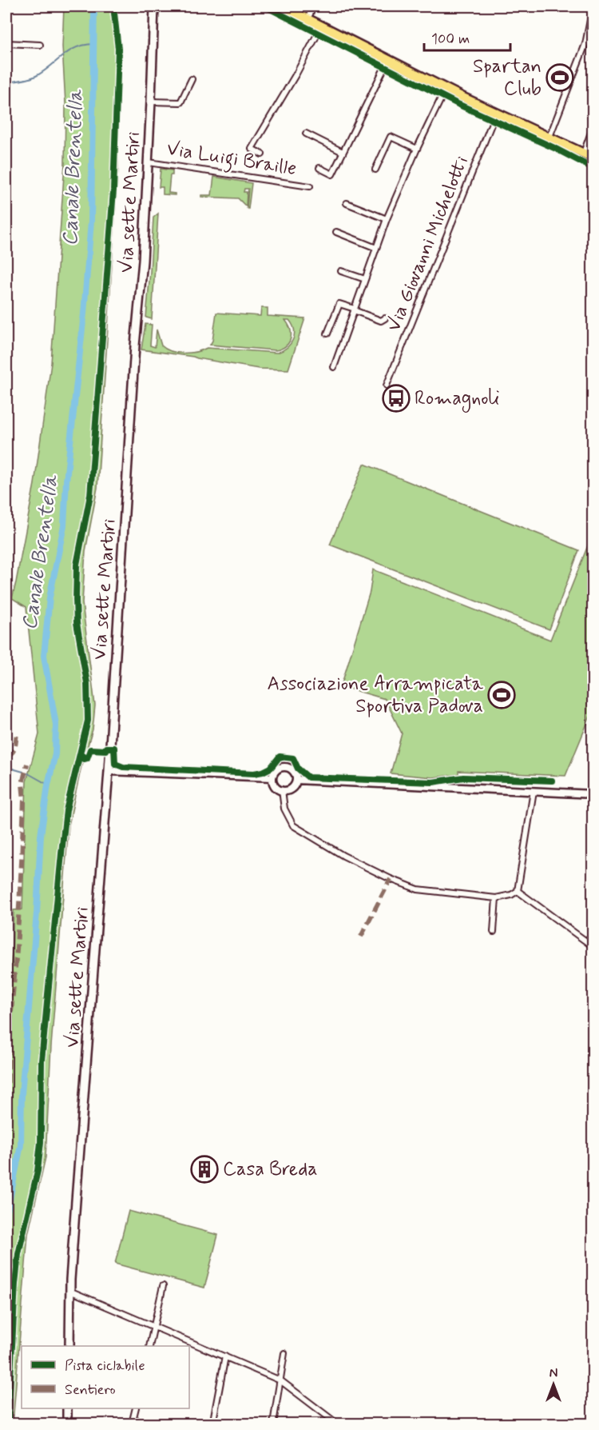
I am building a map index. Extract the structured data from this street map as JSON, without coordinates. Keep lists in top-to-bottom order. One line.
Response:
{"streets":{"main road":["Via sette Martiri"],"street":["Via Luigi Braille","Via Giovanni Michelotti"]},"crossings":[["Via Luigi Braille","Via sette Martiri"]],"water":["Canale Brentella"],"places":{"sports":["Spartan Club","Associazione Arrampicata Sportiva Padova"],"bus stop":["Romagnoli"],"building":["Casa Breda"]},"legend":["Pista ciclabile","Sentiero"],"scale_bar":"100 m","north":"top"}
